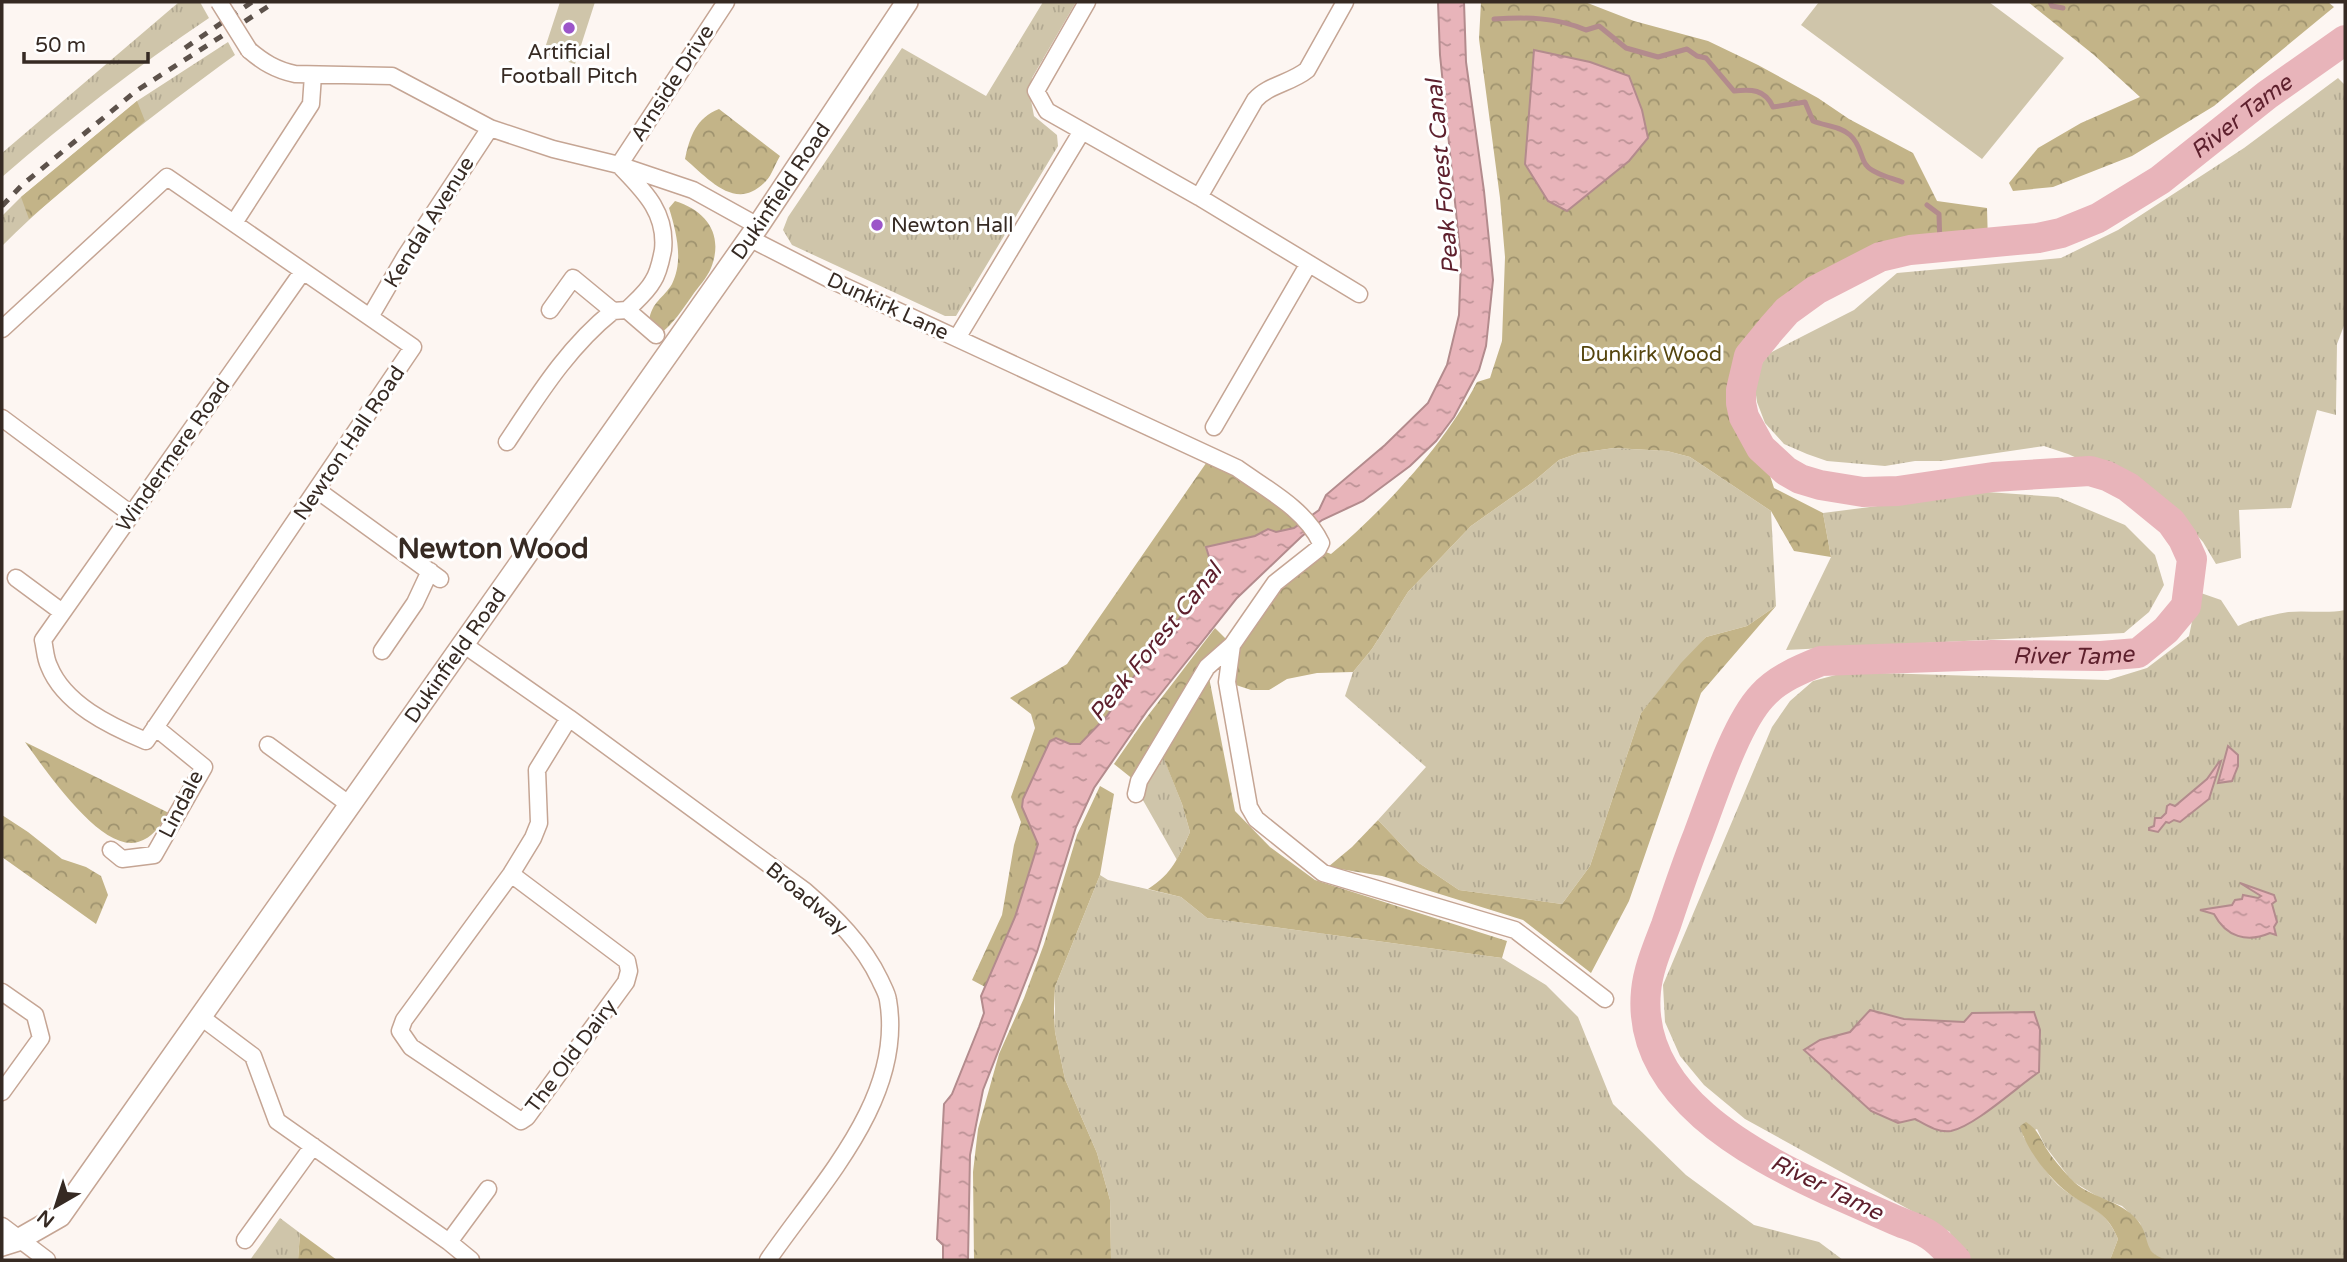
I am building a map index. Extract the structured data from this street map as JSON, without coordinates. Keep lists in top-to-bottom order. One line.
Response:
{"streets":{"main road":["Dukinfield Road"],"street":["Arnside Drive","Kendal Avenue","Dunkirk Lane","Newton Hall Road","Windermere Road","Lindale","Broadway","The Old Dairy"]},"crossings":[["Arnside Drive","Dunkirk Lane"],["Dukinfield Road","Dunkirk Lane"],["Dukinfield Road","Broadway"],["Kendal Avenue","Dunkirk Lane"],["Kendal Avenue","Newton Hall Road"],["Newton Hall Road","Windermere Road"],["Newton Hall Road","Lindale"],["Windermere Road","Lindale"],["Broadway","The Old Dairy"]],"districts":["Newton Wood"],"water":["River Tame","Peak Forest Canal"],"parks":["Dunkirk Wood"],"places":["Artificial Football Pitch","Newton Hall"],"scale_bar":"50 m","north":"bottom left"}
